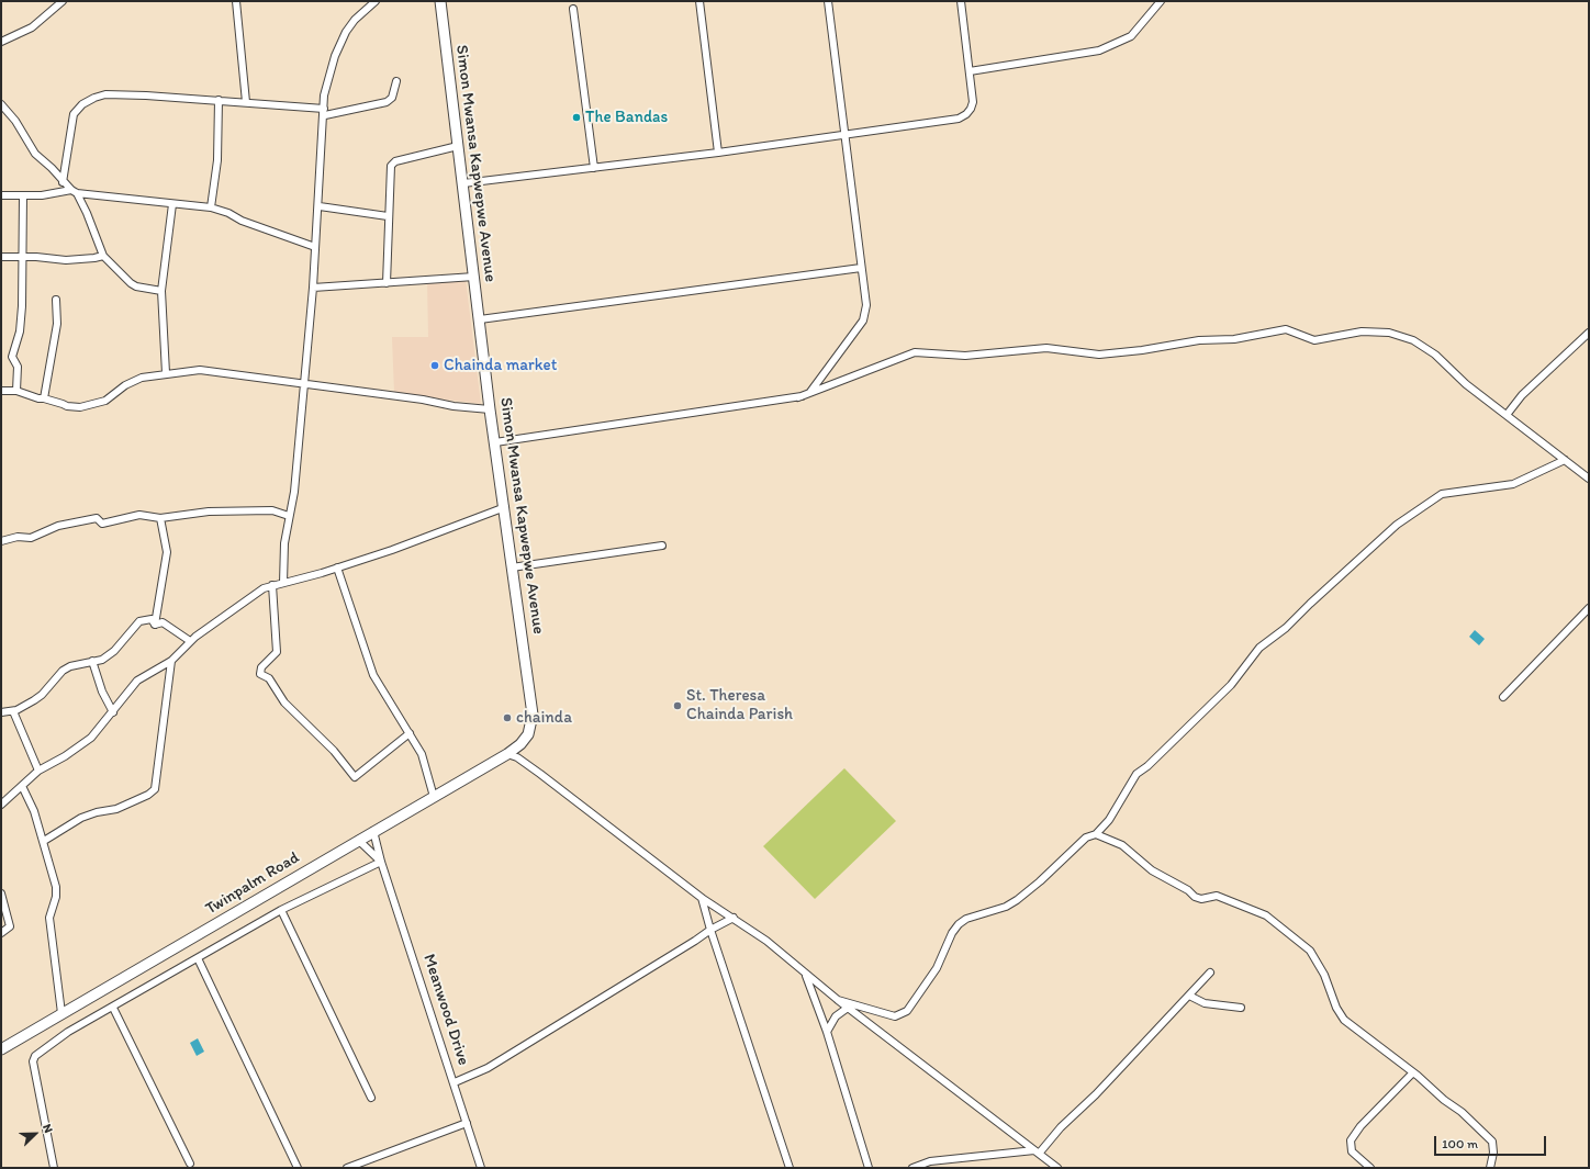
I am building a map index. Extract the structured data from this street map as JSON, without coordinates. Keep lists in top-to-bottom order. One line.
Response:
{"streets":{"main road":["Simon Mwansa Kapwepwe Avenue","Twinpalm Road"],"street":["Meanwood Drive"]},"crossings":[["Simon Mwansa Kapwepwe Avenue","Twinpalm Road"],["Twinpalm Road","Meanwood Drive"]],"places":["The Bandas","Chainda market","St. Theresa Chainda Parish","chainda"],"scale_bar":"100 m","north":"top right"}
